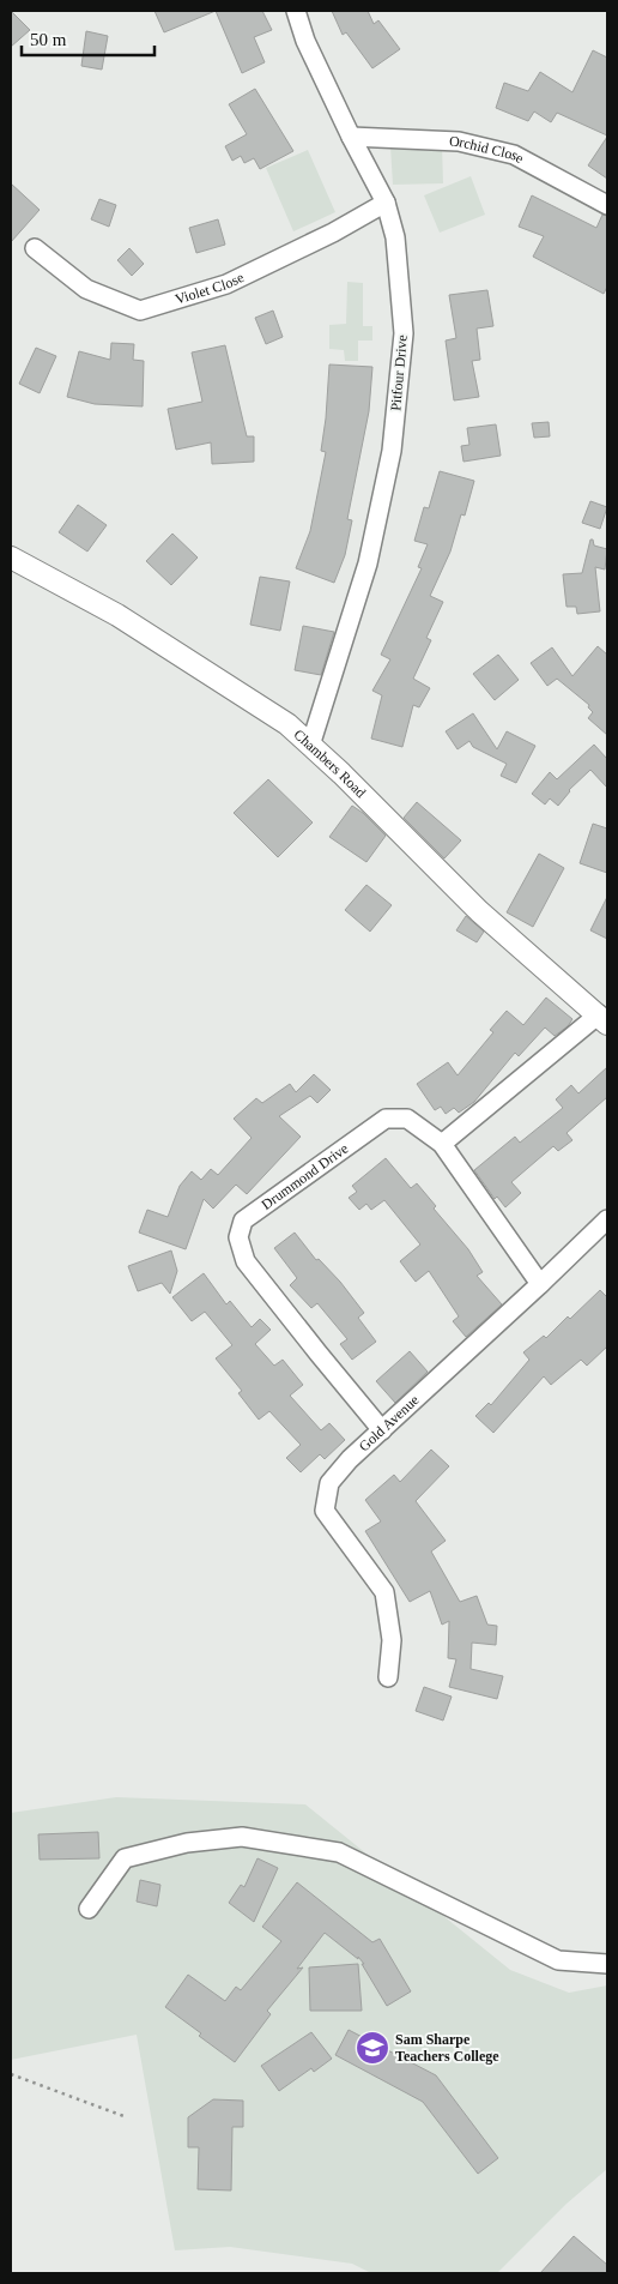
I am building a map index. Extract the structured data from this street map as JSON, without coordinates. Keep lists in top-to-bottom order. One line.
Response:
{"streets":{"street":["Orchid Close","Violet Close","Pitfour Drive","Chambers Road","Drummond Drive","Gold Avenue"]},"crossings":[["Orchid Close","Pitfour Drive"],["Violet Close","Pitfour Drive"],["Pitfour Drive","Chambers Road"],["Drummond Drive","Gold Avenue"]],"places":{"school or university":["Sam Sharpe Teachers College"]},"scale_bar":"50 m"}
